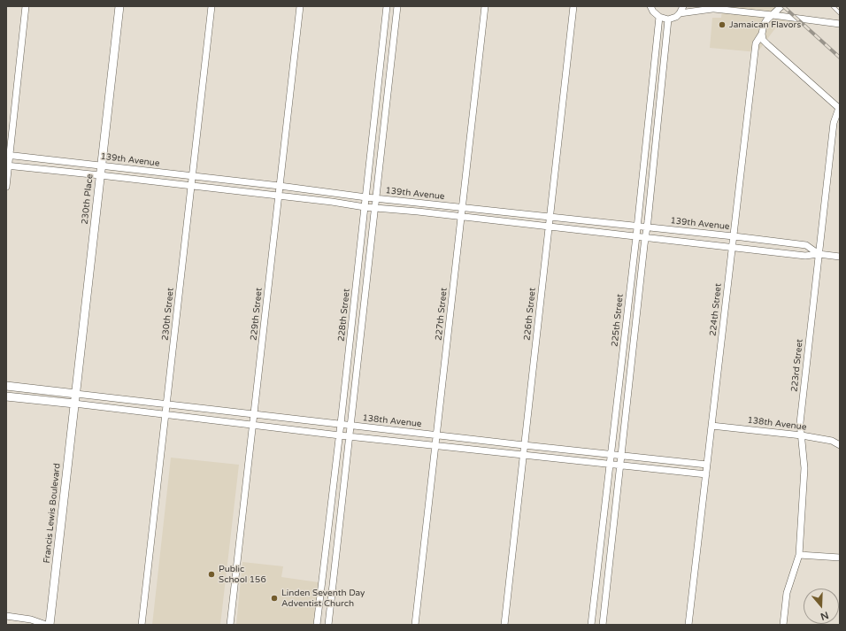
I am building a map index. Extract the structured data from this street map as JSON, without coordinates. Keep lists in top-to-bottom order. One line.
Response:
{"streets":{"street":["139th Avenue","230th Place","224th Street","230th Street","229th Street","227th Street","226th Street","228th Street","225th Street","223rd Street","138th Avenue","Francis Lewis Boulevard"]},"crossings":[["139th Avenue","230th Place"],["139th Avenue","224th Street"],["139th Avenue","230th Street"],["139th Avenue","229th Street"],["139th Avenue","227th Street"],["139th Avenue","226th Street"],["139th Avenue","228th Street"],["139th Avenue","225th Street"],["139th Avenue","223rd Street"],["230th Place","138th Avenue"],["230th Place","Francis Lewis Boulevard"],["224th Street","138th Avenue"],["230th Street","138th Avenue"],["229th Street","138th Avenue"],["227th Street","138th Avenue"],["226th Street","138th Avenue"],["228th Street","138th Avenue"],["225th Street","138th Avenue"],["223rd Street","138th Avenue"],["138th Avenue","Francis Lewis Boulevard"]],"places":["Jamaican Flavors","Public School 156","Linden Seventh Day Adventist Church"],"north":"bottom"}
